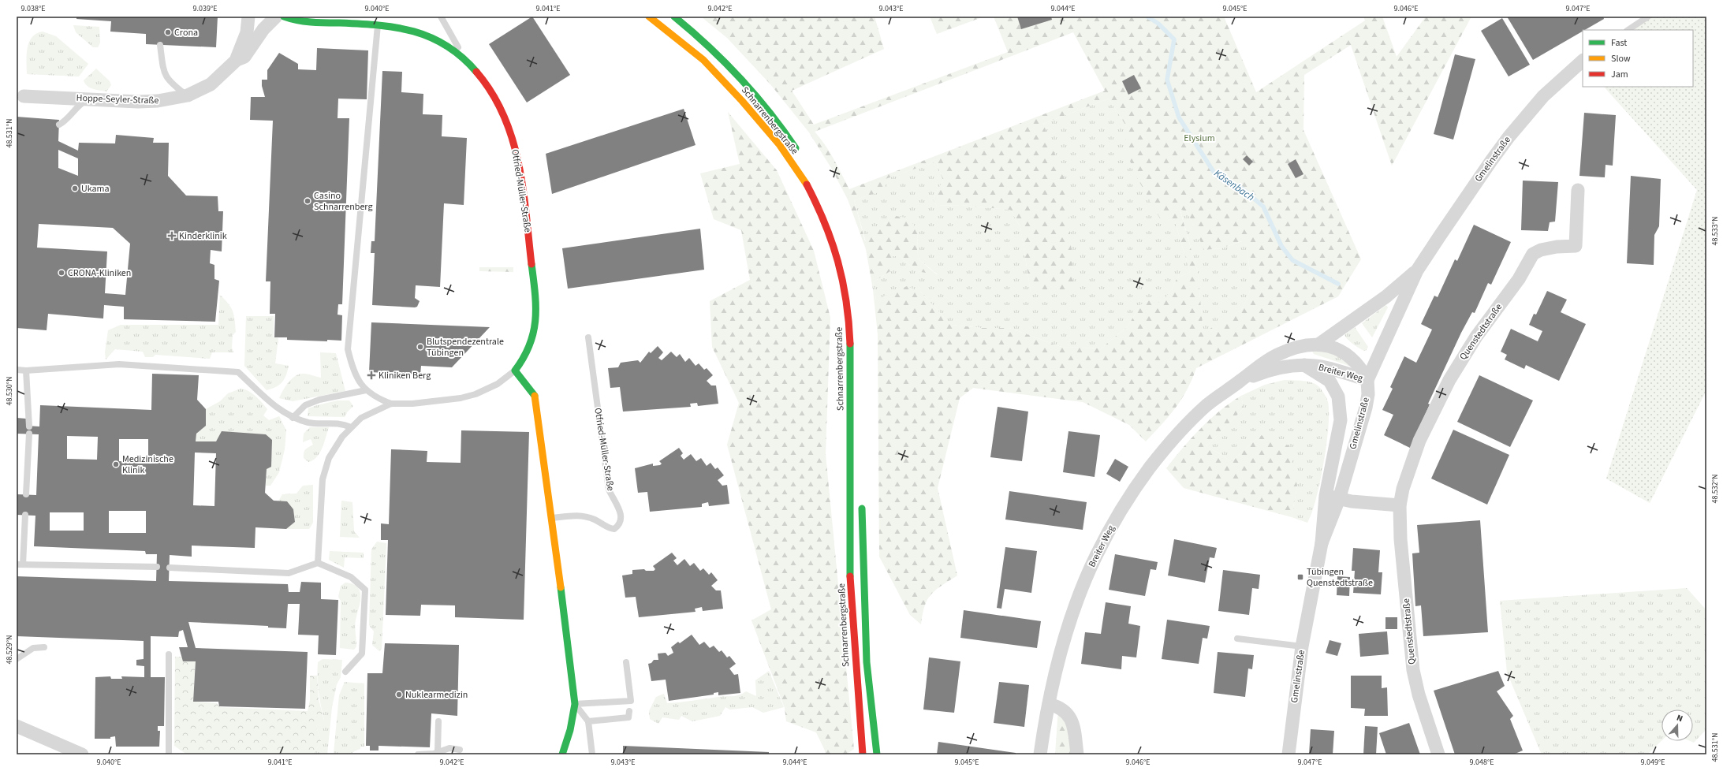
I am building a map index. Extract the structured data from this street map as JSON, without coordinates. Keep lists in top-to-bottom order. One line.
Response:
{"streets":{"street":["Hoppe-Seyler-Straße","Schnarrenbergstraße","Gmelinstraße","Otfried-Müller-Straße","Quenstedtstraße","Breiter Weg"]},"crossings":[["Gmelinstraße","Breiter Weg"]],"water":["Käsenbach"],"parks":["Elysium"],"places":{"other":["Crona","Ukama","Casino Schnarrenberg","CRONA-Kliniken","Blutspendezentrale Tübingen","Medizinische Klinik","Nuklearmedizin"],"health":["Kinderklinik","Kliniken Berg"],"transit":["Tübingen Quenstedtstraße"]},"legend":["Fast","Slow","Jam"],"north":"top","coordinates":["9.038°E","9.039°E","9.040°E","9.041°E","9.042°E","9.043°E","9.044°E","9.045°E","9.046°E","9.047°E","48.531°N","48.533°N","48.530°N","48.532°N","48.529°N","9.048°E","9.049°E"]}
